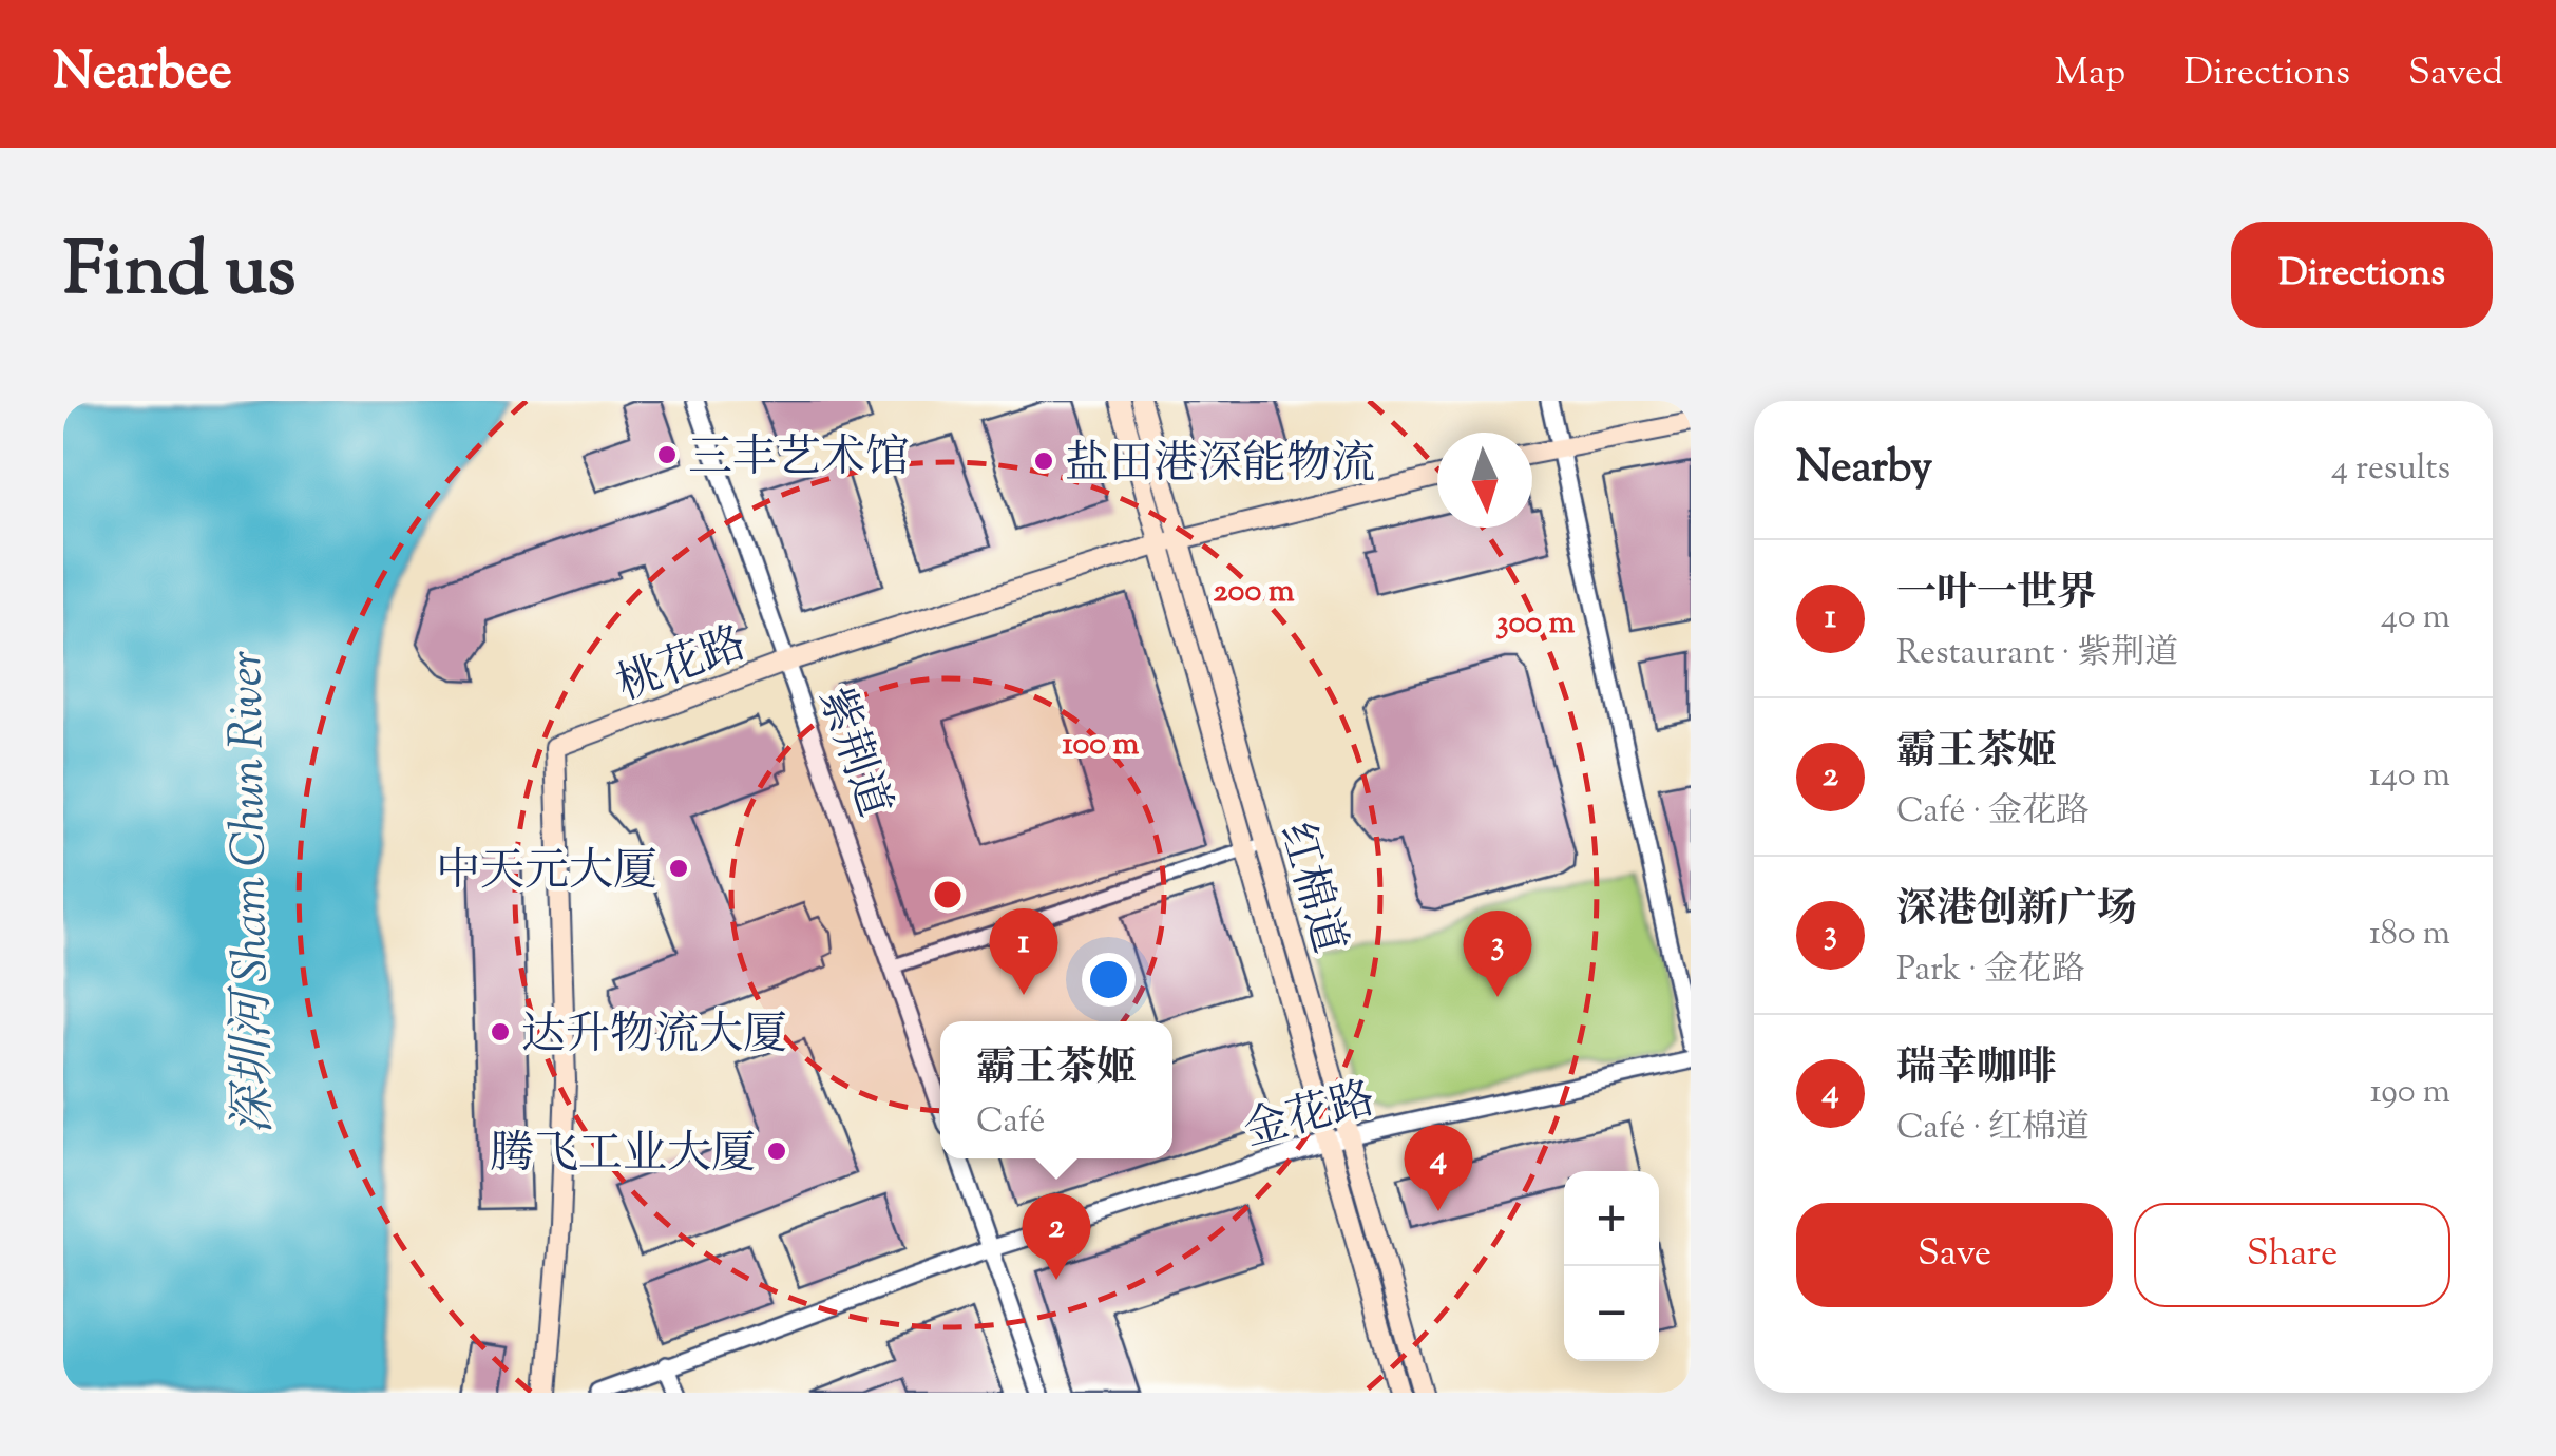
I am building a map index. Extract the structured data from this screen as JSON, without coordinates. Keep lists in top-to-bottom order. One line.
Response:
{"streets":{"main road":["桃花路","红棉道"],"street":["紫荆道","金花路"]},"crossings":[["桃花路","紫荆道"],["桃花路","红棉道"],["红棉道","金花路"]],"water":["深圳河 Sham Chun River"],"places":["三丰艺术馆","盐田港深能物流","中天元大厦","达升物流大厦","腾飞工业大厦"],"north":"bottom","page":{"header":"Nearbee","nav":["Map","Directions","Saved"],"title":"Find us","buttons":["Directions",["Save","Share"]],"heading":["Nearby","4 results"],"list":[{"mark":"1","name":"一叶一世界","note":"Restaurant · 紫荆道","value":"40 m"},{"mark":"2","name":"霸王茶姬","note":"Café · 金花路","value":"140 m"},{"mark":"3","name":"深港创新广场","note":"Park · 金花路","value":"180 m"},{"mark":"4","name":"瑞幸咖啡","note":"Café · 红棉道","value":"190 m"}],"pins":["1","3","4","2"],"popup":["霸王茶姬","Café"],"map_buttons":["+","−"]},"rings":["200 m","300 m","100 m"]}
